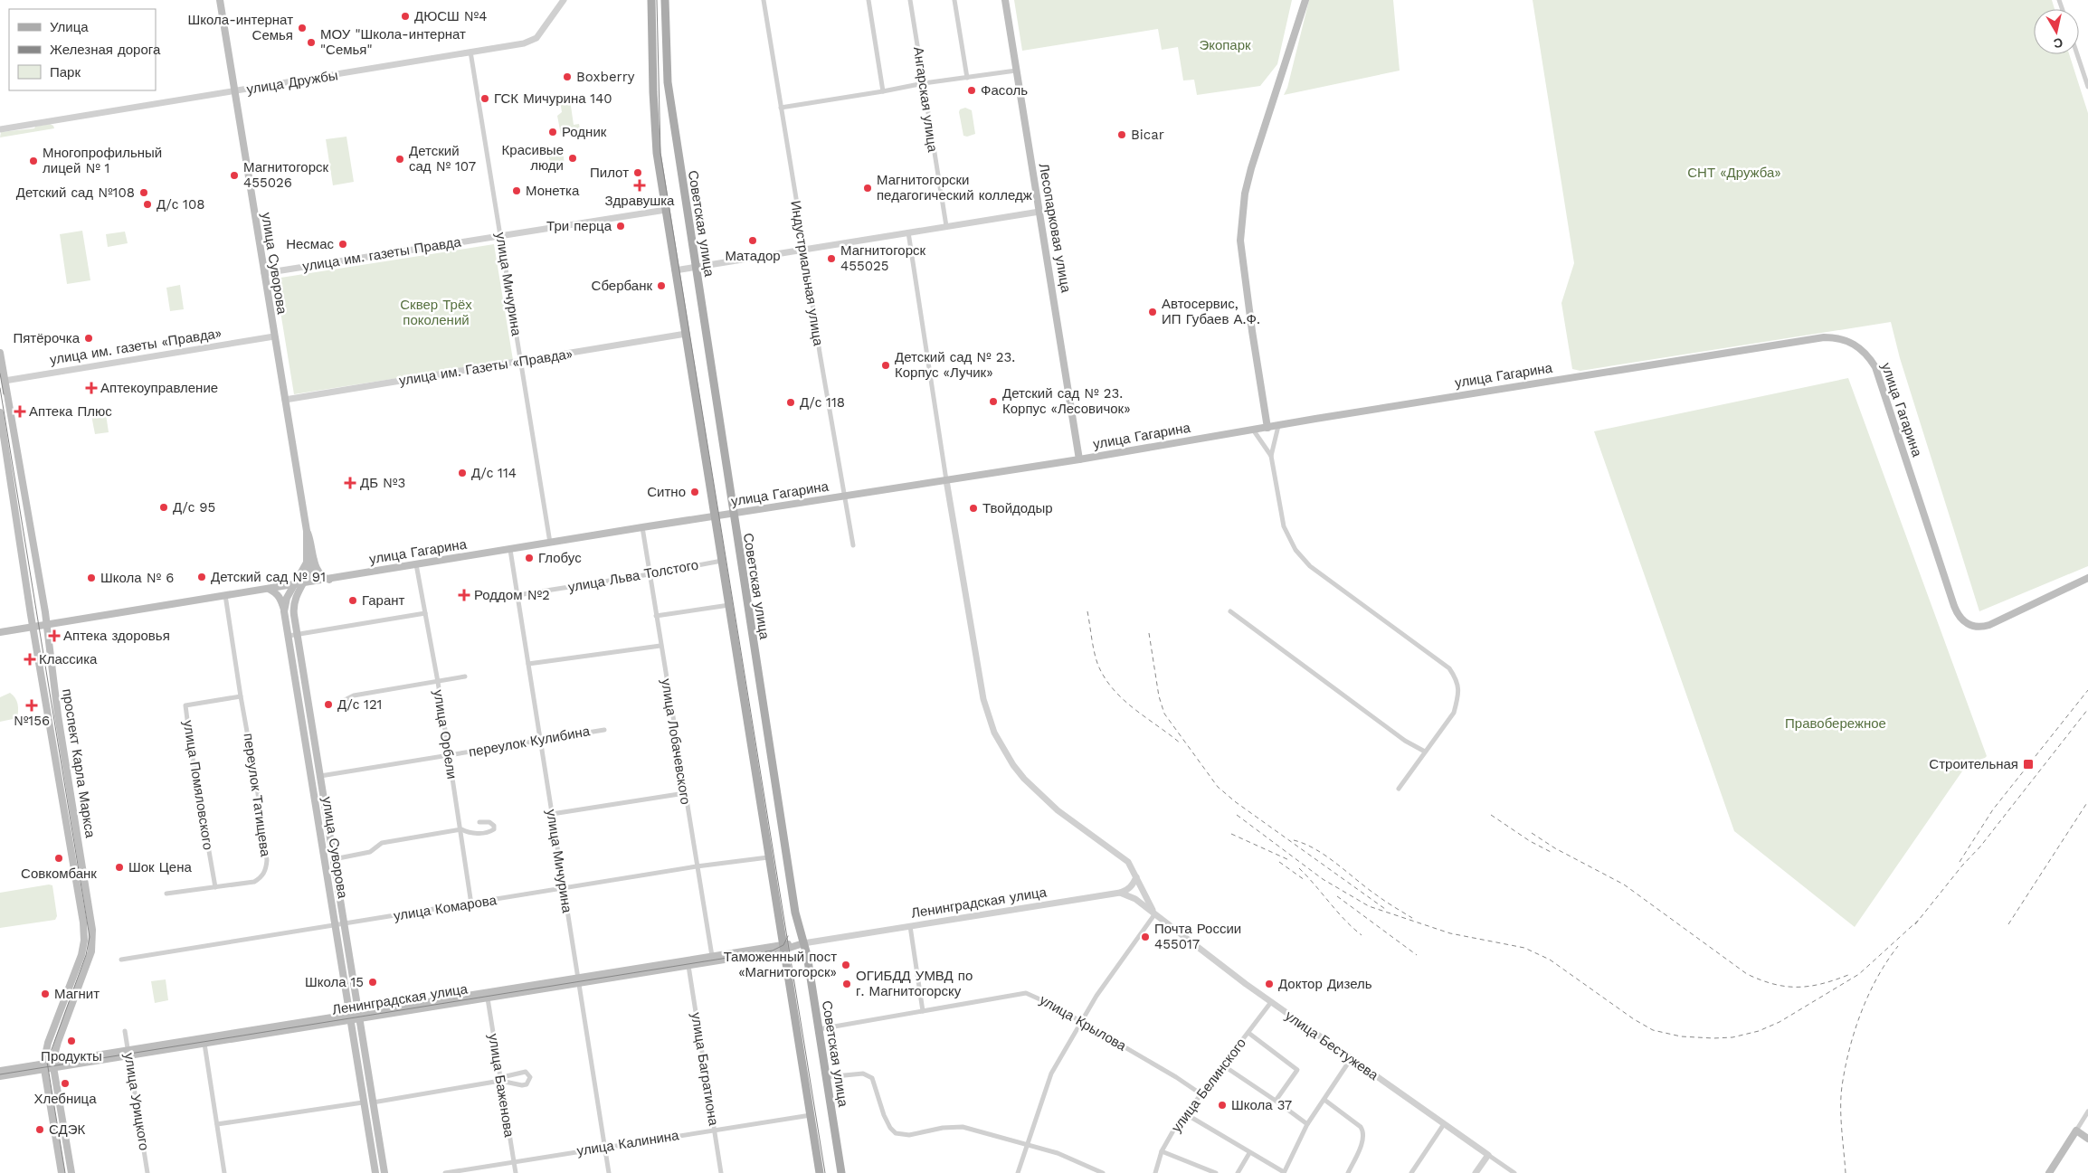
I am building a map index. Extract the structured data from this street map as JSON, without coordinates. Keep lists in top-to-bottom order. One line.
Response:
{"streets":{"main road":["Советская улица","Лесопарковая улица","улица Суворова","улица Гагарина","проспект Карла Маркса","Ленинградская улица"],"street":["улица Дружбы","Ангарская улица","улица им. газеты Правда","Индустриальная улица","улица Мичурина","улица им. газеты «Правда»","улица им. Газеты «Правда»","улица Льва Толстого","улица Орбели","переулок Кулибина","улица Лобачевского","улица Помяловского","переулок Татищева","улица Комарова","улица Крылова","улица Бестужева","улица Багратиона","улица Баженова","улица Белинского","улица Урицкого","улица Калинина"]},"crossings":[["улица Дружбы","улица Суворова"],["улица Дружбы","улица Мичурина"],["Советская улица","улица Гагарина"],["Советская улица","Ленинградская улица"],["Советская улица","улица Крылова"],["Лесопарковая улица","улица Гагарина"],["улица им. газеты Правда","улица Суворова"],["улица им. газеты Правда","улица Мичурина"],["улица Суворова","улица им. газеты «Правда»"],["улица Суворова","улица им. Газеты «Правда»"],["улица Суворова","улица Гагарина"],["улица Суворова","переулок Кулибина"],["улица Суворова","Ленинградская улица"],["улица Суворова","улица Комарова"],["Индустриальная улица","улица Гагарина"],["улица Мичурина","улица им. Газеты «Правда»"],["улица Мичурина","улица Гагарина"],["улица Мичурина","улица Льва Толстого"],["улица Мичурина","переулок Кулибина"],["улица Мичурина","Ленинградская улица"],["улица Мичурина","улица Комарова"],["улица Мичурина","улица Калинина"],["улица им. газеты «Правда»","проспект Карла Маркса"],["улица Гагарина","улица Орбели"],["улица Гагарина","улица Лобачевского"],["улица Гагарина","проспект Карла Маркса"],["улица Льва Толстого","улица Лобачевского"],["улица Орбели","переулок Кулибина"],["улица Орбели","улица Комарова"],["улица Лобачевского","Ленинградская улица"],["улица Лобачевского","улица Комарова"],["проспект Карла Маркса","Ленинградская улица"],["улица Помяловского","переулок Татищева"],["Ленинградская улица","улица Багратиона"],["Ленинградская улица","улица Баженова"],["Ленинградская улица","улица Урицкого"],["улица Крылова","улица Белинского"],["улица Бестужева","улица Белинского"],["улица Багратиона","улица Калинина"],["улица Баженова","улица Калинина"]],"parks":["Экопарк","СНТ «Дружба»","Сквер Трёх поколений","Правобережное"],"places":{"other":["ДЮСШ №4","Школа-интернат Семья","МОУ \"Школа-интернат \"Семья\"","Boxberry","Фасоль","ГСК Мичурина 140","Родник","Bicar","Красивые люди","Детский сад № 107","Многопрофильный лицей № 1","Пилот","Магнитогорск 455026","Магнитогорски педагогический колледж","Монетка","Детский сад №108","Д/с 108","Три перца","Матадор","Несмас","Магнитогорск 455025","Сбербанк","Автосервис, ИП Губаев А.Ф.","Пятёрочка","Детский сад № 23. Корпус «Лучик»","Детский сад № 23. Корпус «Лесовичок»","Д/с 118","Д/с 114","Ситно","Д/с 95","Твойдодыр","Глобус","Детский сад № 91","Школа № 6","Гарант","Д/с 121","Совкомбанк","Шок Цена","Почта России 455017","Таможенный пост «Магнитогорск»","Школа 15","ОГИБДД УМВД по г. Магнитогорску","Доктор Дизель","Магнит","Продукты","Хлебница","Школа 37","СДЭК"],"health":["Здравушка","Аптекоуправление","Аптека Плюс","ДБ №3","Роддом №2","Аптека здоровья","Классика","№156"],"transit":["Строительная"]},"legend":["Улица","Железная дорога","Парк"],"north":"bottom"}
